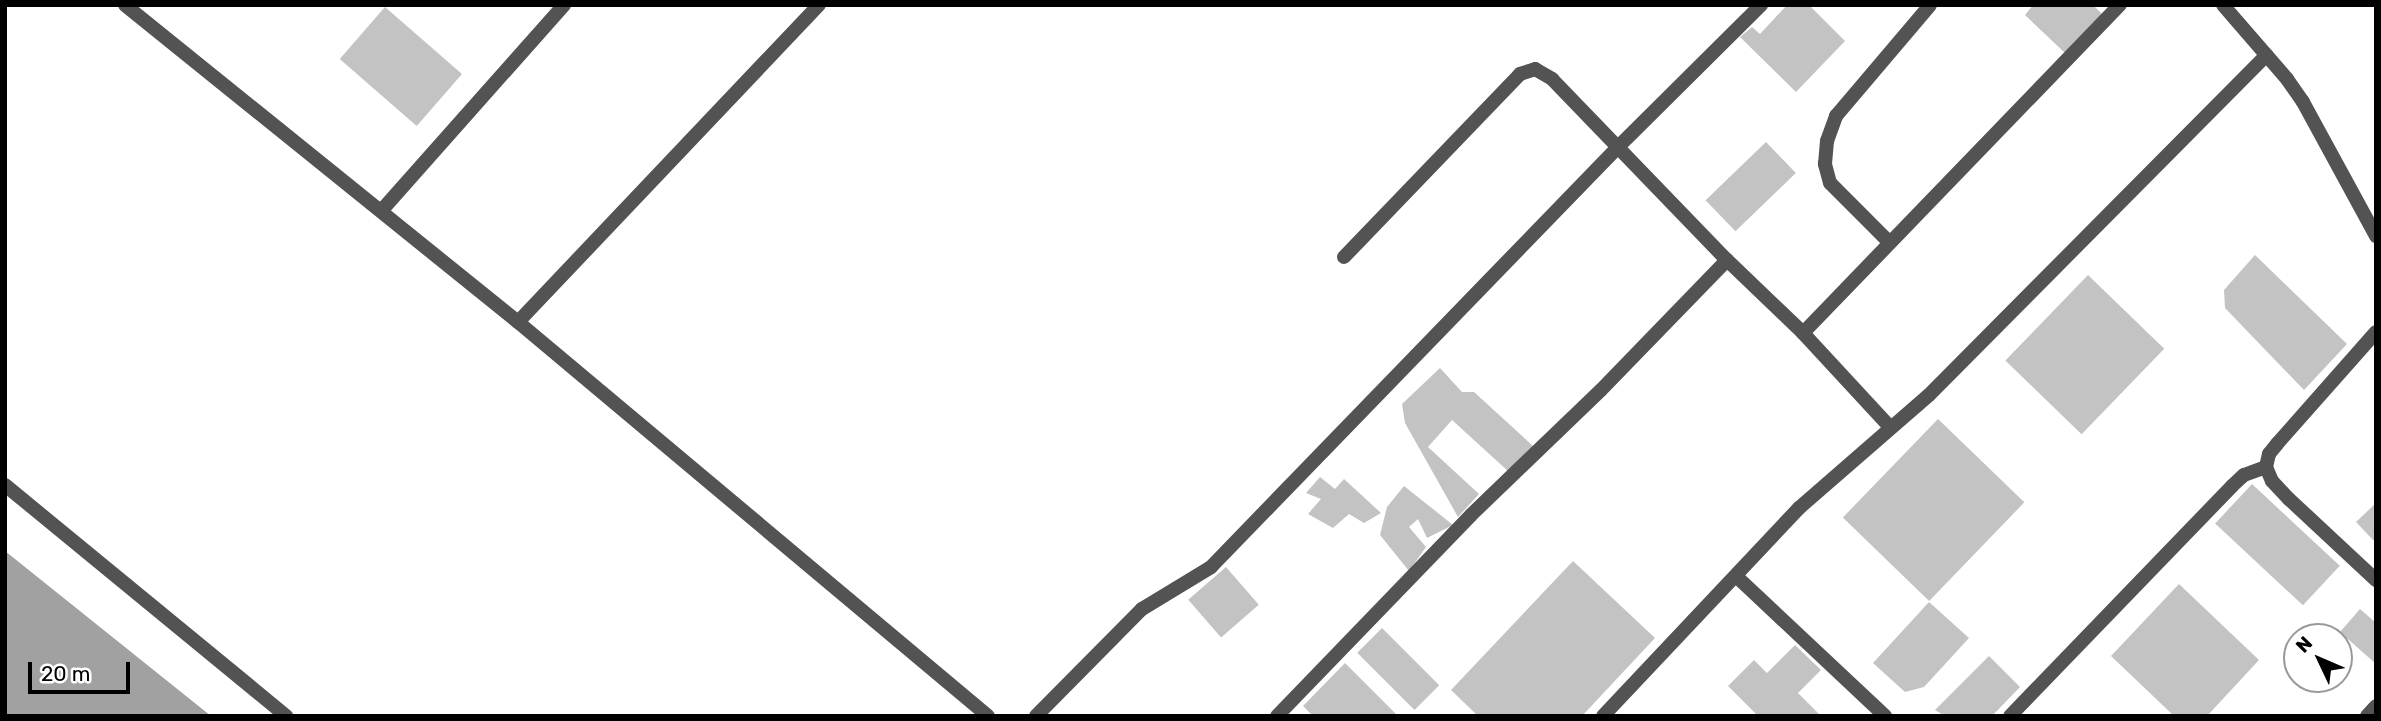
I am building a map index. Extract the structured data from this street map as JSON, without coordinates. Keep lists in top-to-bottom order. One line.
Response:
{"scale_bar":"20 m","north":"top left"}
